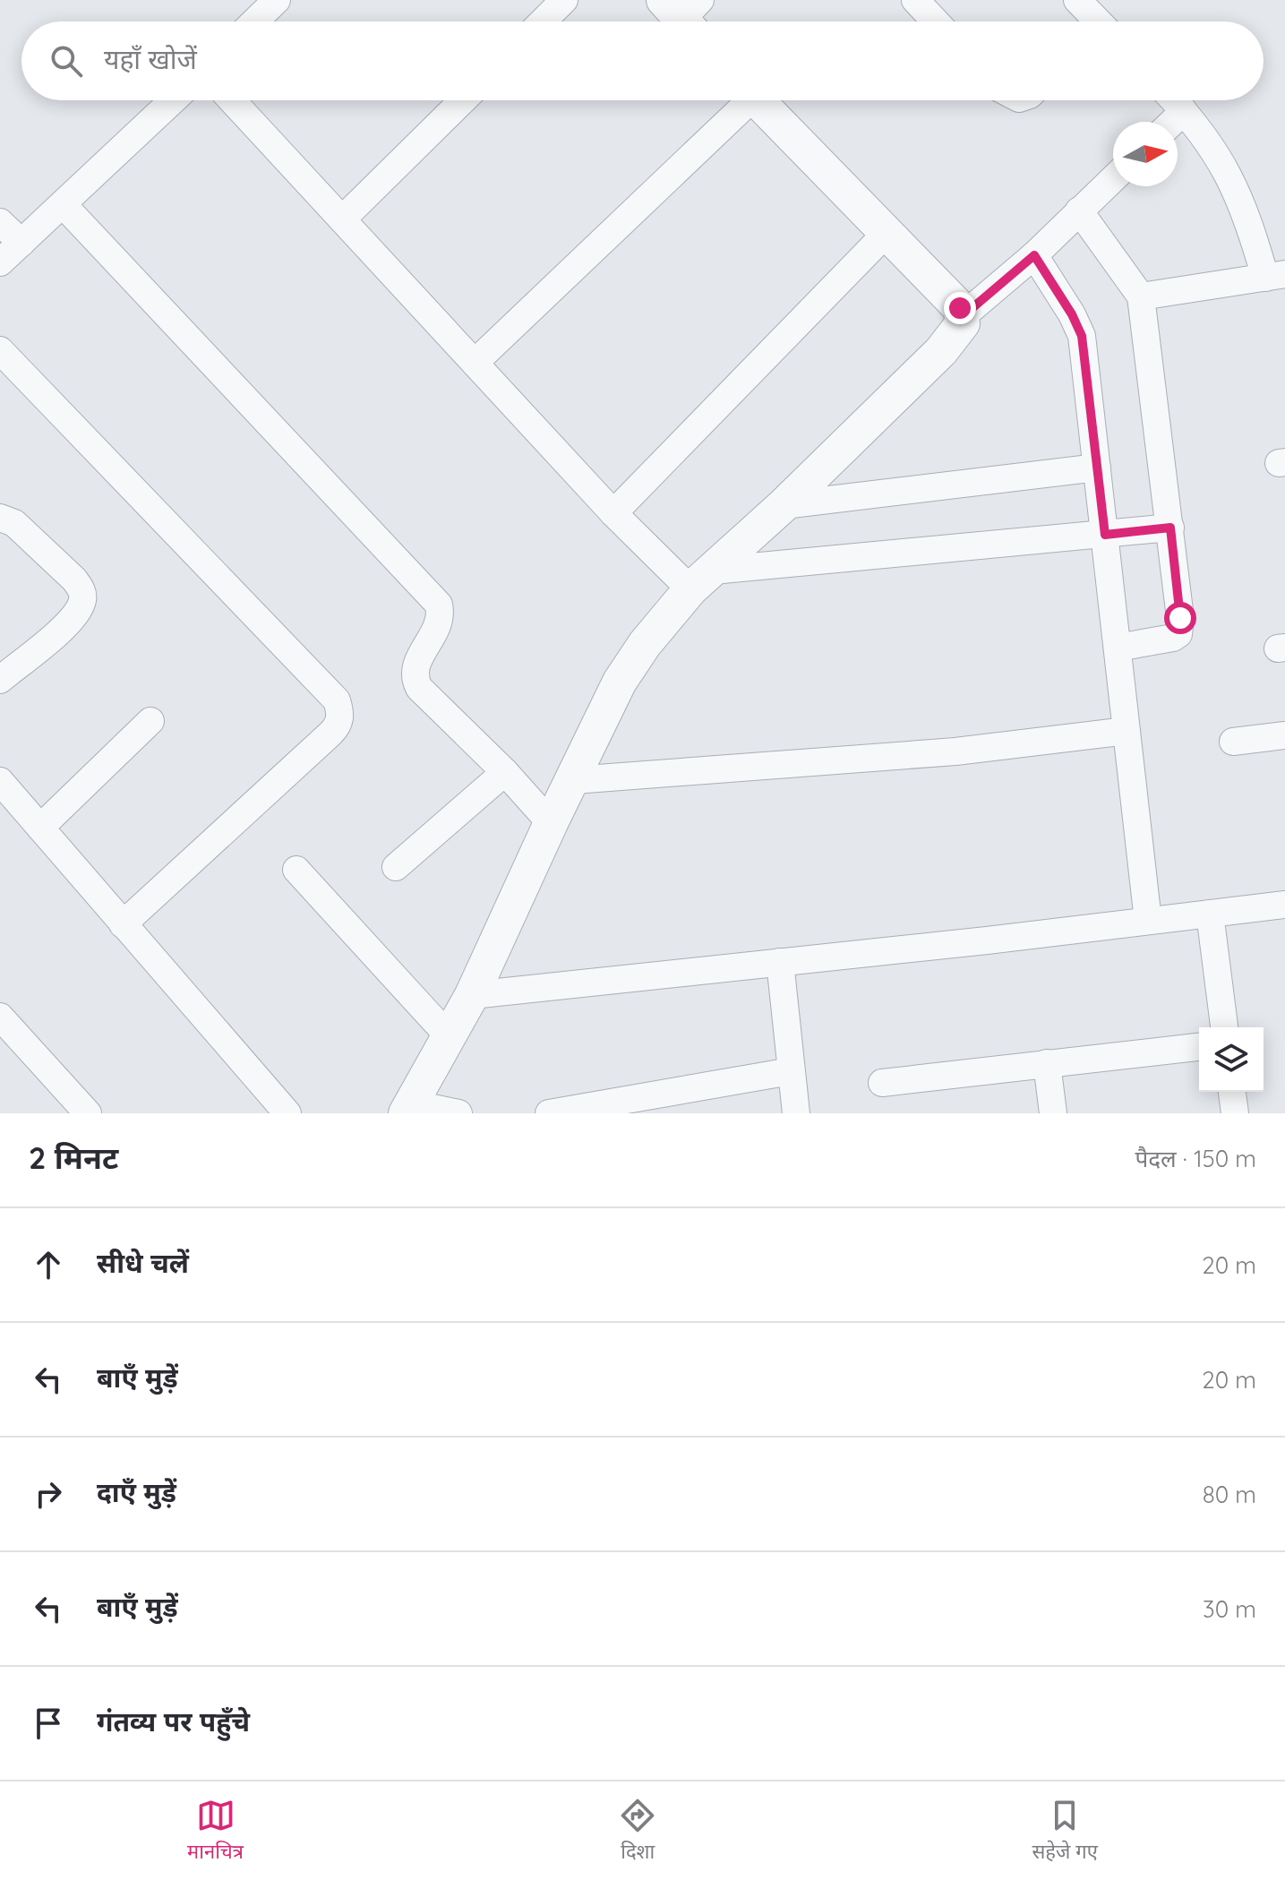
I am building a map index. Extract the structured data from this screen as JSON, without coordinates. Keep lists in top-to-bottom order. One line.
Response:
{"north":"right","page":{"search":"यहाँ खोजें","heading":["2 मिनट","पैदल · 150 m"],"list":[["सीधे चलें","20 m"],["बाएँ मुड़ें","20 m"],["दाएँ मुड़ें","80 m"],["बाएँ मुड़ें","30 m"],"गंतव्य पर पहुँचे"],"nav":["मानचित्र","दिशा","सहेजे गए"]}}
